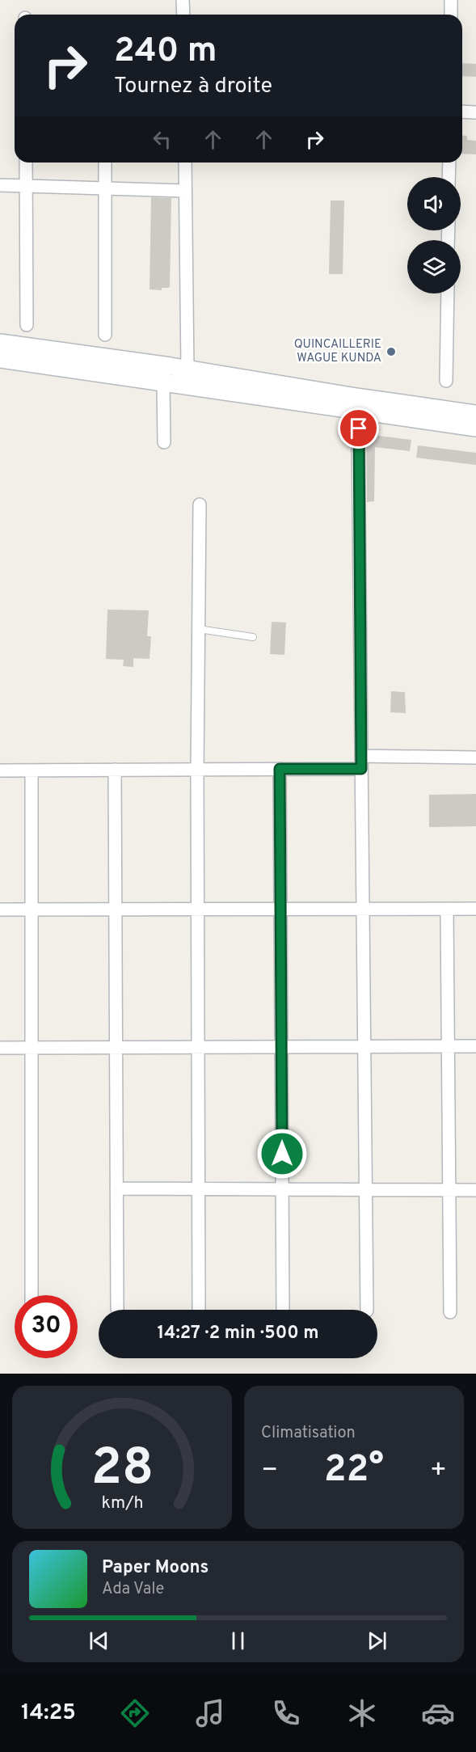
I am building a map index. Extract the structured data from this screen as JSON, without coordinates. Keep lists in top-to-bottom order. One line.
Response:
{"places":["QUINCAILLERIE WAGUE KUNDA"],"page":{"turn":["240 m","Tournez à droite"],"limit":"30","trip":"14:27 · 2 min · 500 m","tile":"Climatisation","heat":["−","22°","+"],"song":["Paper Moons","Ada Vale"],"tabs":"14:25","gauge":["28","km/h"]}}
